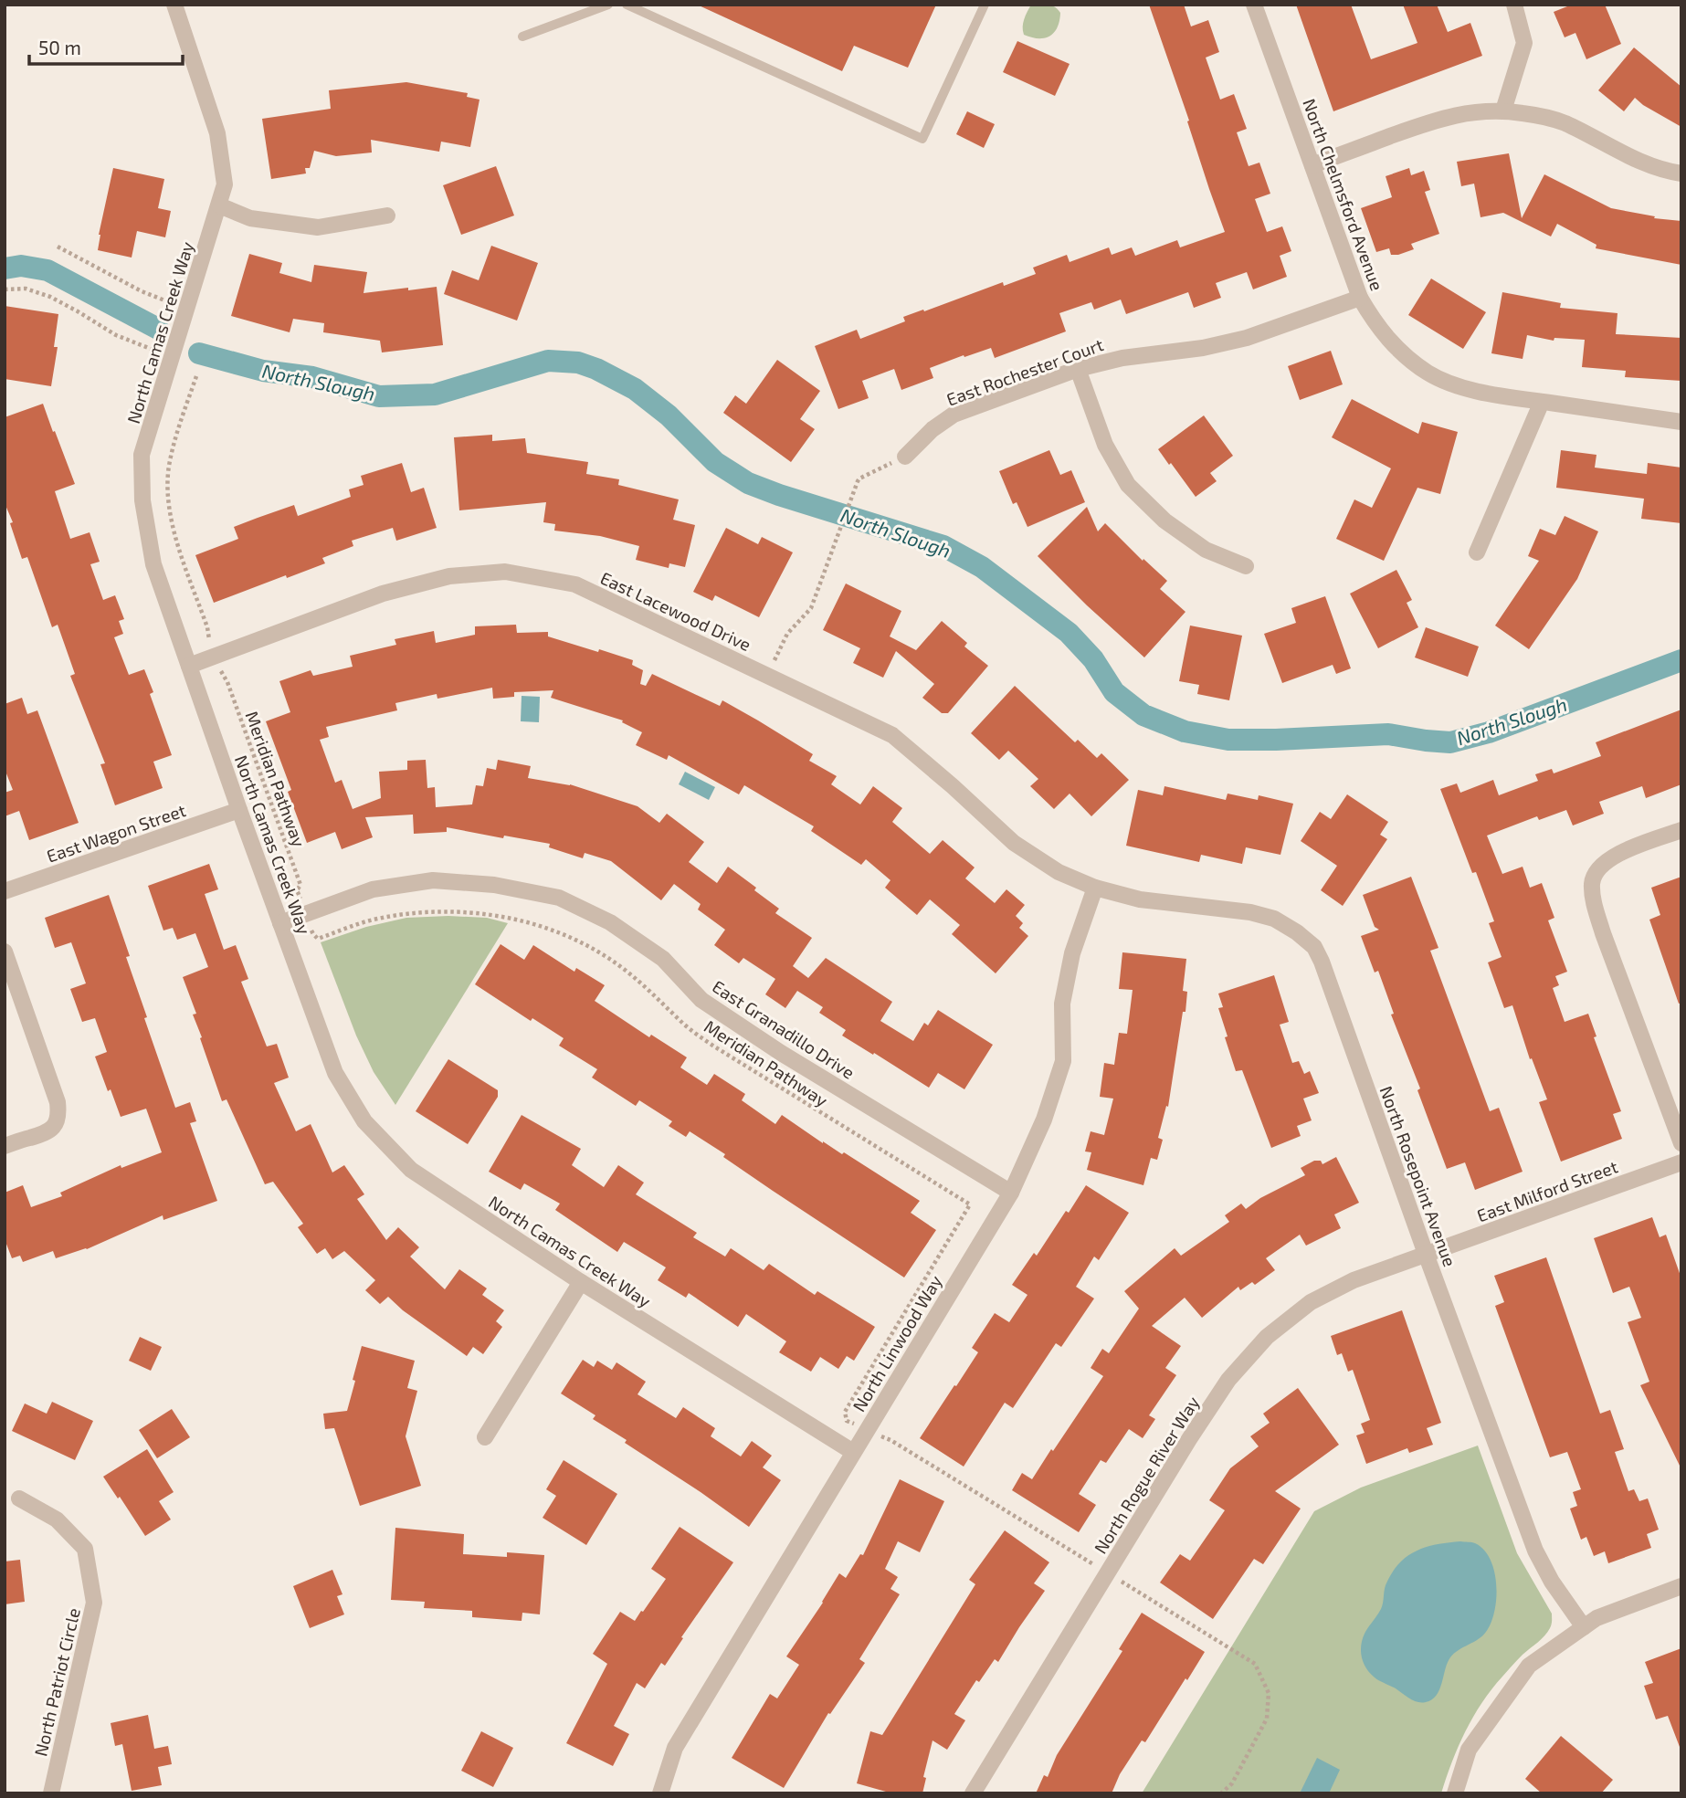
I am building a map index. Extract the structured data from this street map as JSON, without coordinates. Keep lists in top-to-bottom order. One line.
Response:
{"streets":{"street":["North Chelmsford Avenue","North Camas Creek Way","East Rochester Court","East Lacewood Drive","East Wagon Street","East Granadillo Drive","North Rosepoint Avenue","East Milford Street","North Linwood Way","North Rogue River Way","North Patriot Circle"],"path":["Meridian Pathway"]},"crossings":[["North Chelmsford Avenue","East Rochester Court"],["North Camas Creek Way","East Lacewood Drive"],["North Camas Creek Way","East Wagon Street"],["North Camas Creek Way","East Granadillo Drive"],["North Camas Creek Way","North Linwood Way"],["East Lacewood Drive","North Rosepoint Avenue"],["East Lacewood Drive","North Linwood Way"],["East Granadillo Drive","North Linwood Way"],["North Rosepoint Avenue","East Milford Street"],["North Rosepoint Avenue","North Linwood Way"],["North Rosepoint Avenue","North Rogue River Way"],["East Milford Street","North Rogue River Way"]],"water":["North Slough"],"scale_bar":"50 m"}
